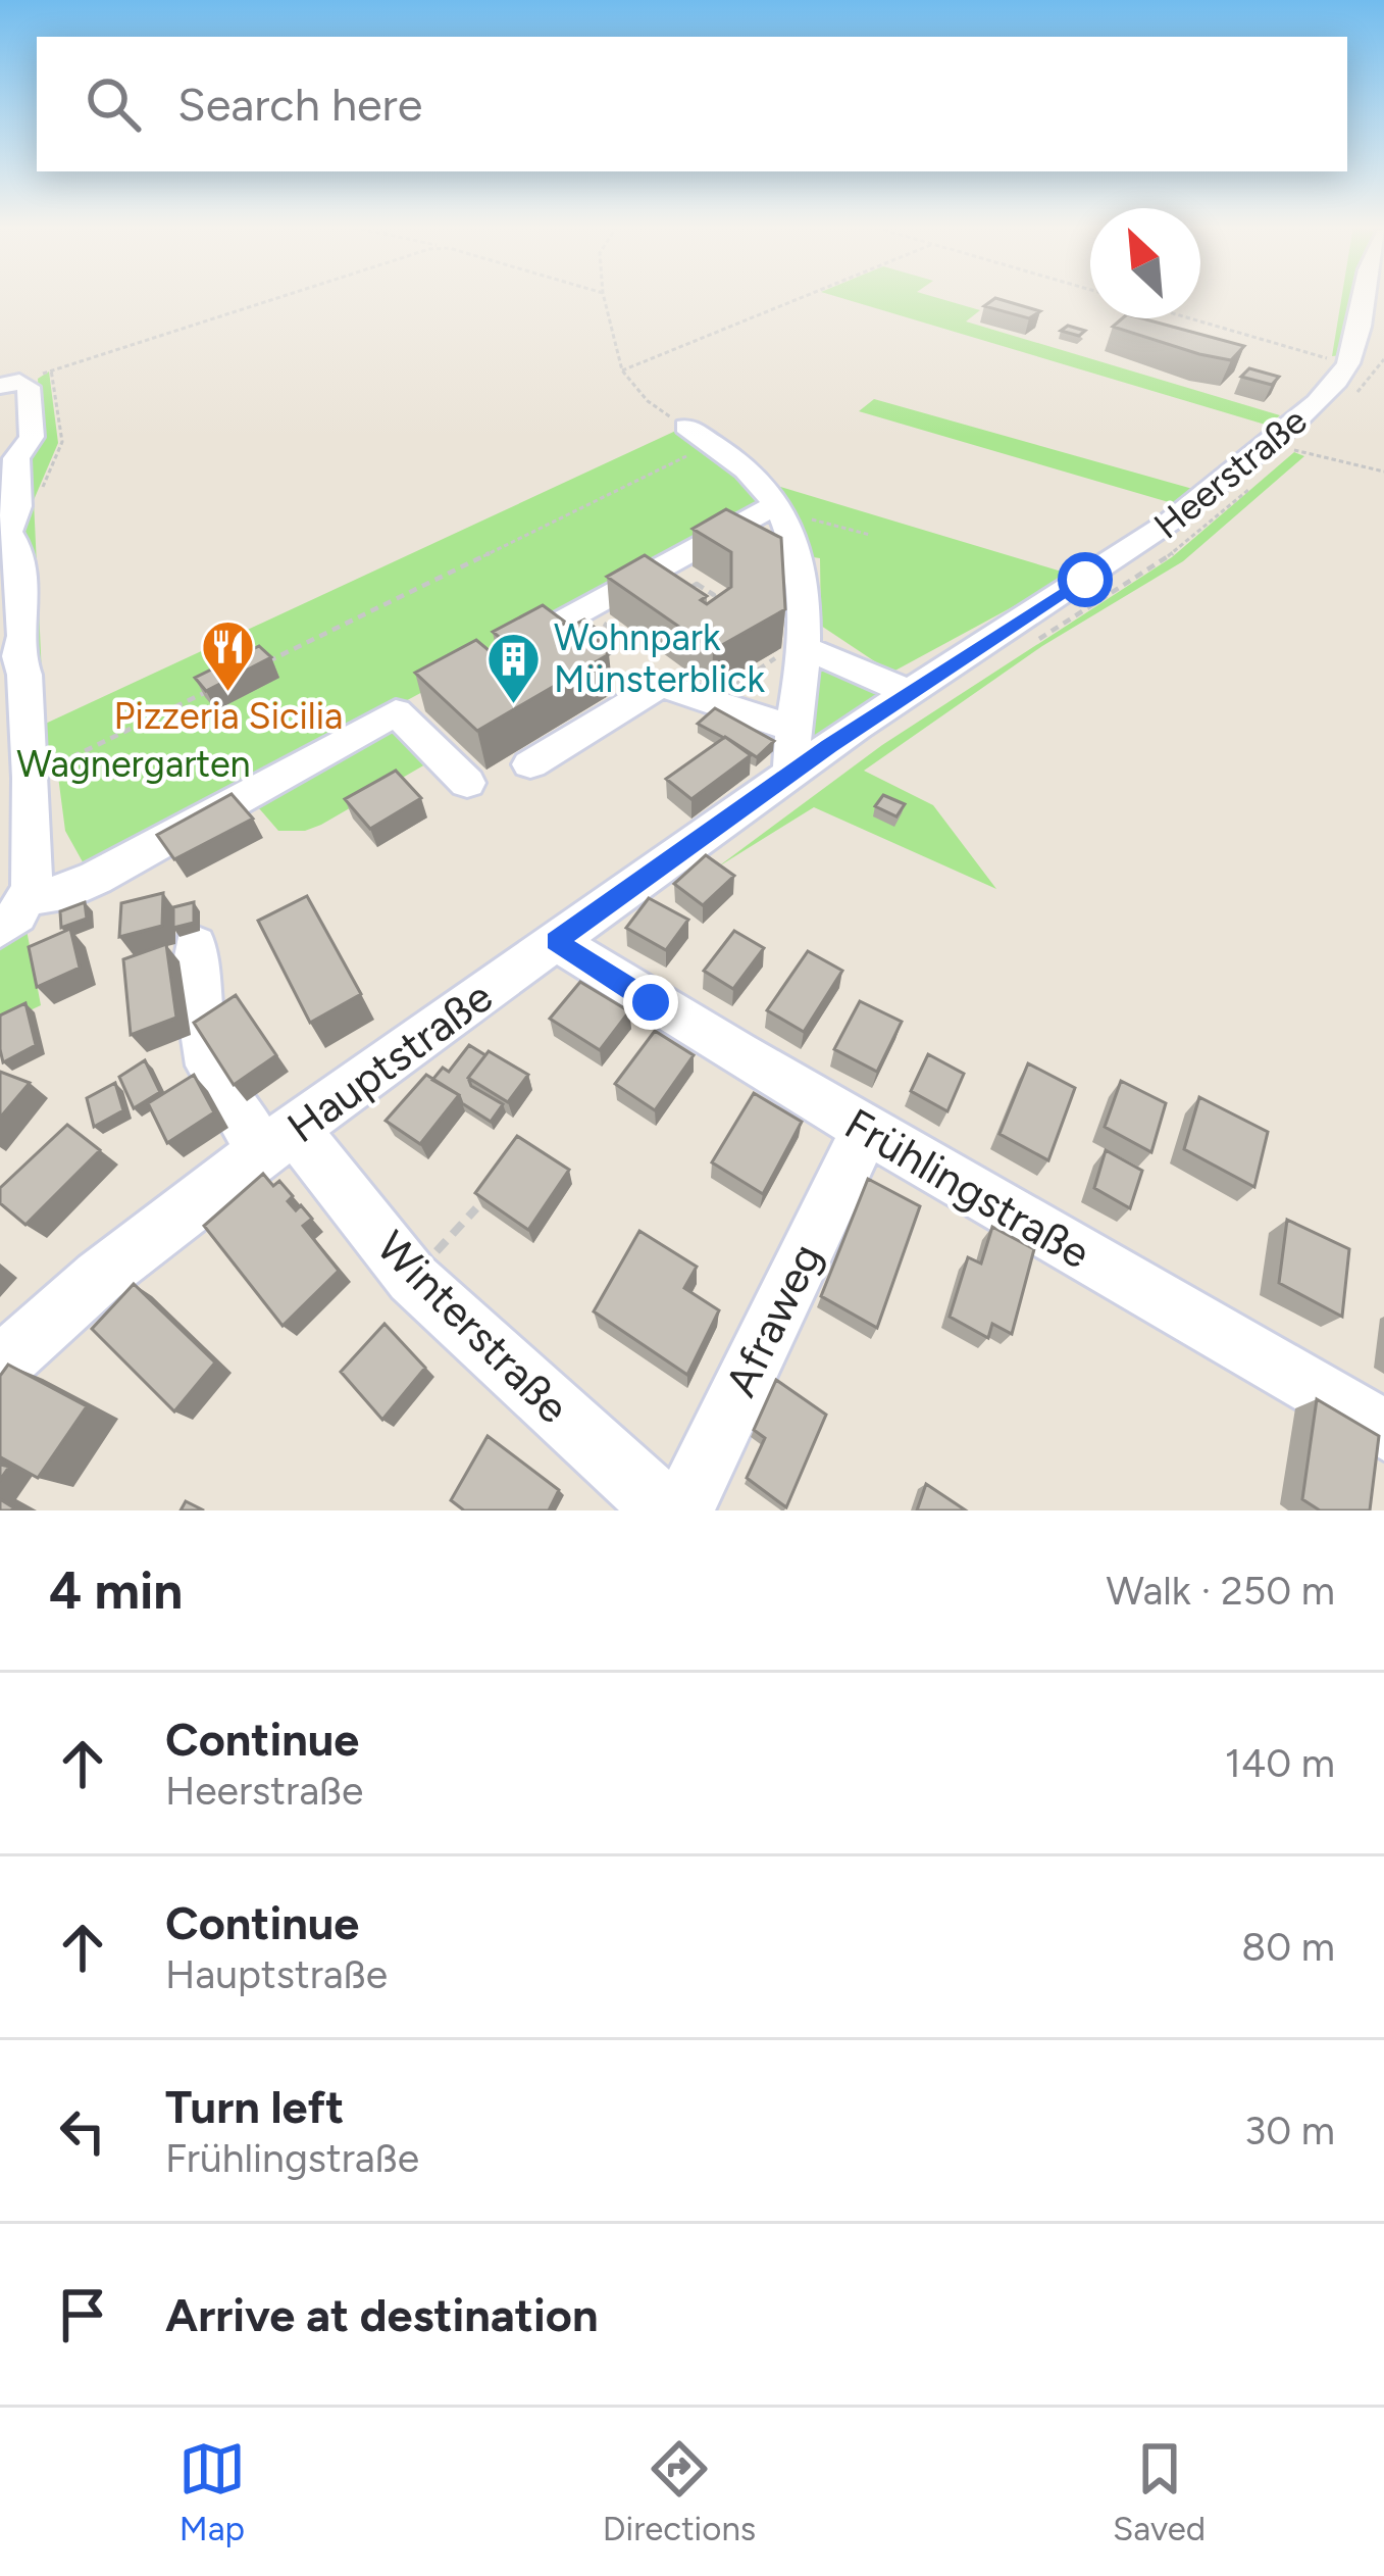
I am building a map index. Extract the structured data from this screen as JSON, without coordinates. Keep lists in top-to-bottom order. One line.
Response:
{"streets":{"street":["Heerstraße","Hauptstraße","Frühlingstraße","Afraweg","Winterstraße"]},"crossings":[["Heerstraße","Hauptstraße"],["Hauptstraße","Frühlingstraße"],["Hauptstraße","Winterstraße"],["Frühlingstraße","Afraweg"]],"parks":["Wagnergarten"],"places":{"restaurant":["Pizzeria Sicilia"],"building":["Wohnpark Münsterblick"]},"north":"top left","page":{"search":"Search here","heading":["4 min","Walk · 250 m"],"list":[["Continue","Heerstraße","140 m"],["Continue","Hauptstraße","80 m"],["Turn left","Frühlingstraße","30 m"],"Arrive at destination"],"nav":["Map","Directions","Saved"]}}
